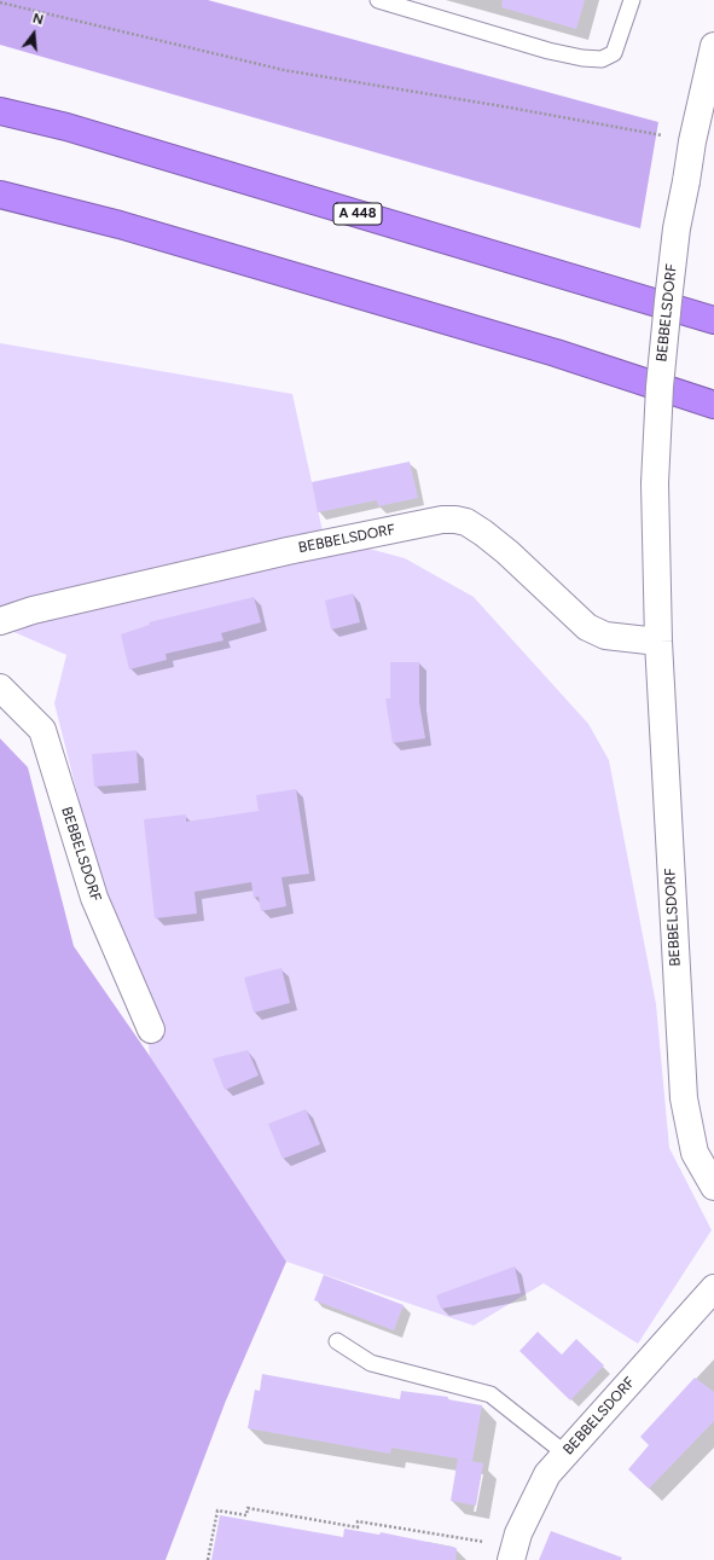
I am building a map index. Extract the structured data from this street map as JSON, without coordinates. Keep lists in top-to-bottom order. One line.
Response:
{"streets":{"highway":["A 448"],"street":["BEBBELSDORF"]},"north":"top"}
